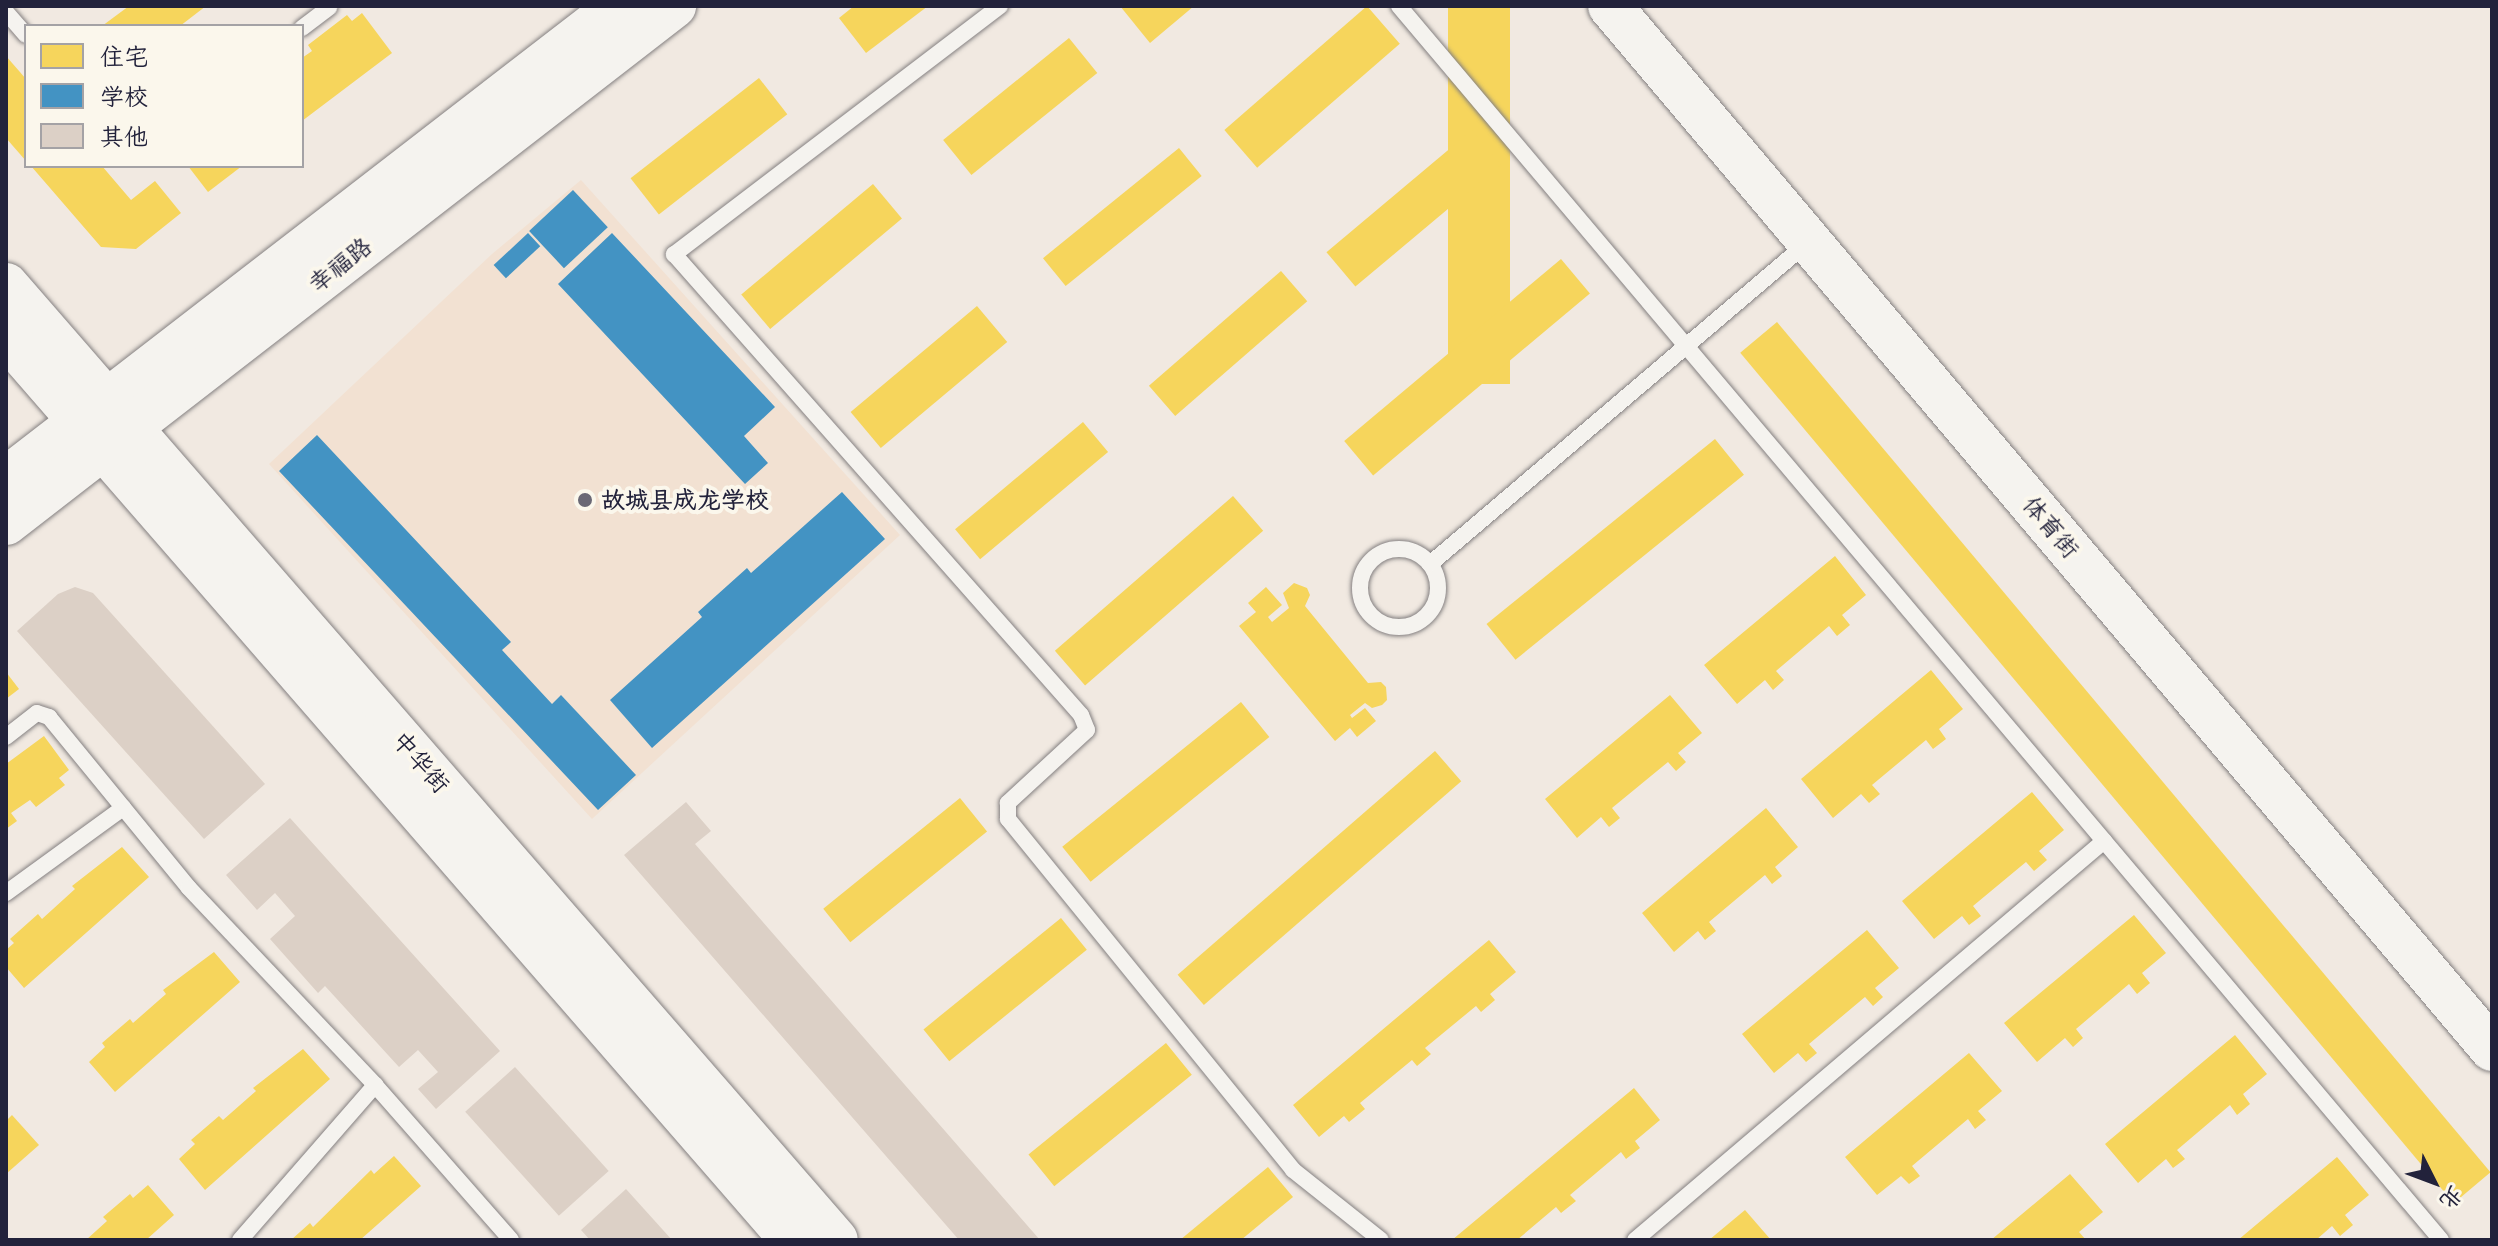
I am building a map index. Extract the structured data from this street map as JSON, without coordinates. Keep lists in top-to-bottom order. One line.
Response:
{"streets":{"street":["幸福路","体育街","中华街"]},"crossings":[["幸福路","中华街"]],"places":["故城县成龙学校"],"legend":["住宅","学校","其他"],"north":"bottom right"}
